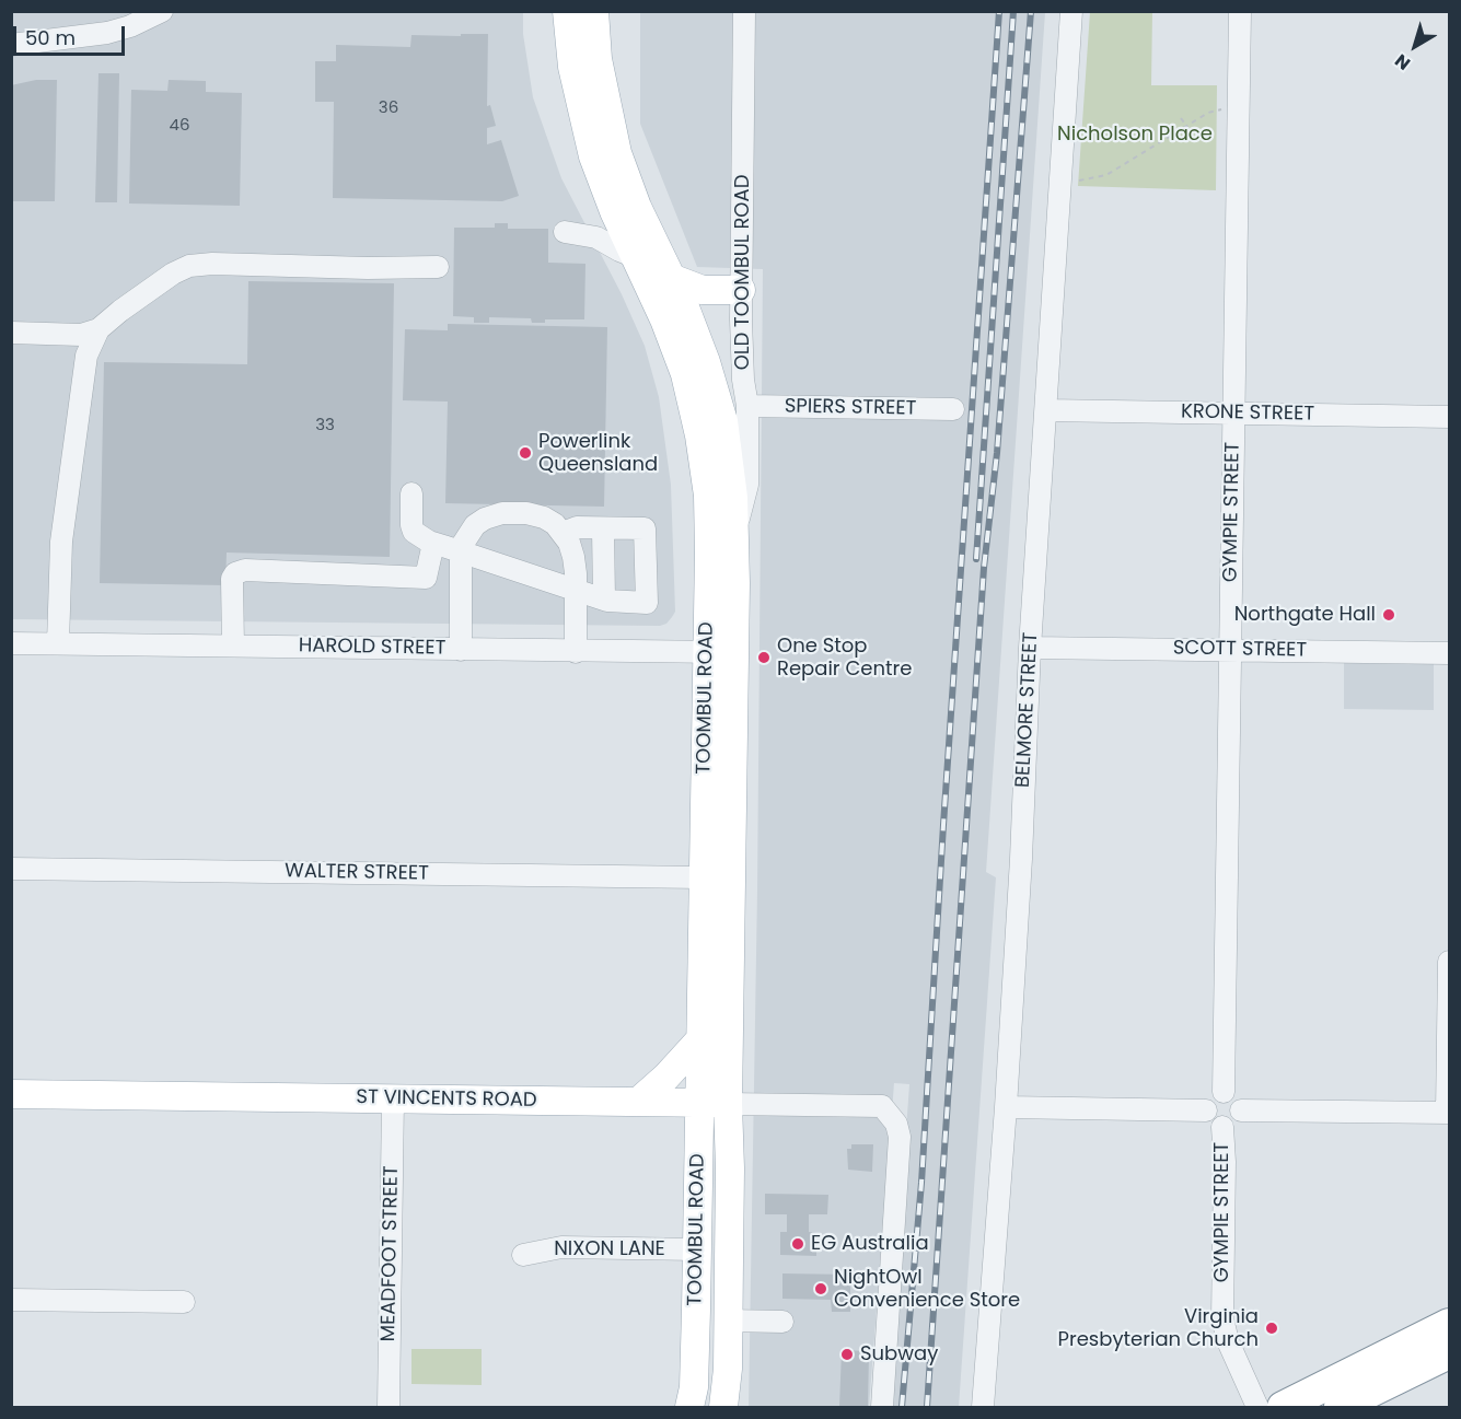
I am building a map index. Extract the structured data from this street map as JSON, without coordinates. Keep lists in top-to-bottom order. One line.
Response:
{"streets":{"main road":["TOOMBUL ROAD","ST VINCENTS ROAD"],"street":["OLD TOOMBUL ROAD","SPIERS STREET","KRONE STREET","GYMPIE STREET","HAROLD STREET","SCOTT STREET","BELMORE STREET","WALTER STREET","NIXON LANE","MEADFOOT STREET"]},"crossings":[["OLD TOOMBUL ROAD","SPIERS STREET"],["OLD TOOMBUL ROAD","TOOMBUL ROAD"],["KRONE STREET","GYMPIE STREET"],["KRONE STREET","BELMORE STREET"],["GYMPIE STREET","SCOTT STREET"],["HAROLD STREET","TOOMBUL ROAD"],["SCOTT STREET","BELMORE STREET"],["TOOMBUL ROAD","WALTER STREET"],["TOOMBUL ROAD","ST VINCENTS ROAD"],["TOOMBUL ROAD","NIXON LANE"],["ST VINCENTS ROAD","MEADFOOT STREET"]],"parks":["Nicholson Place"],"places":["Powerlink Queensland","Northgate Hall","One Stop Repair Centre","EG Australia","NightOwl Convenience Store","Virginia Presbyterian Church","Subway"],"house_numbers":["36","46","33"],"scale_bar":"50 m","north":"bottom left"}
